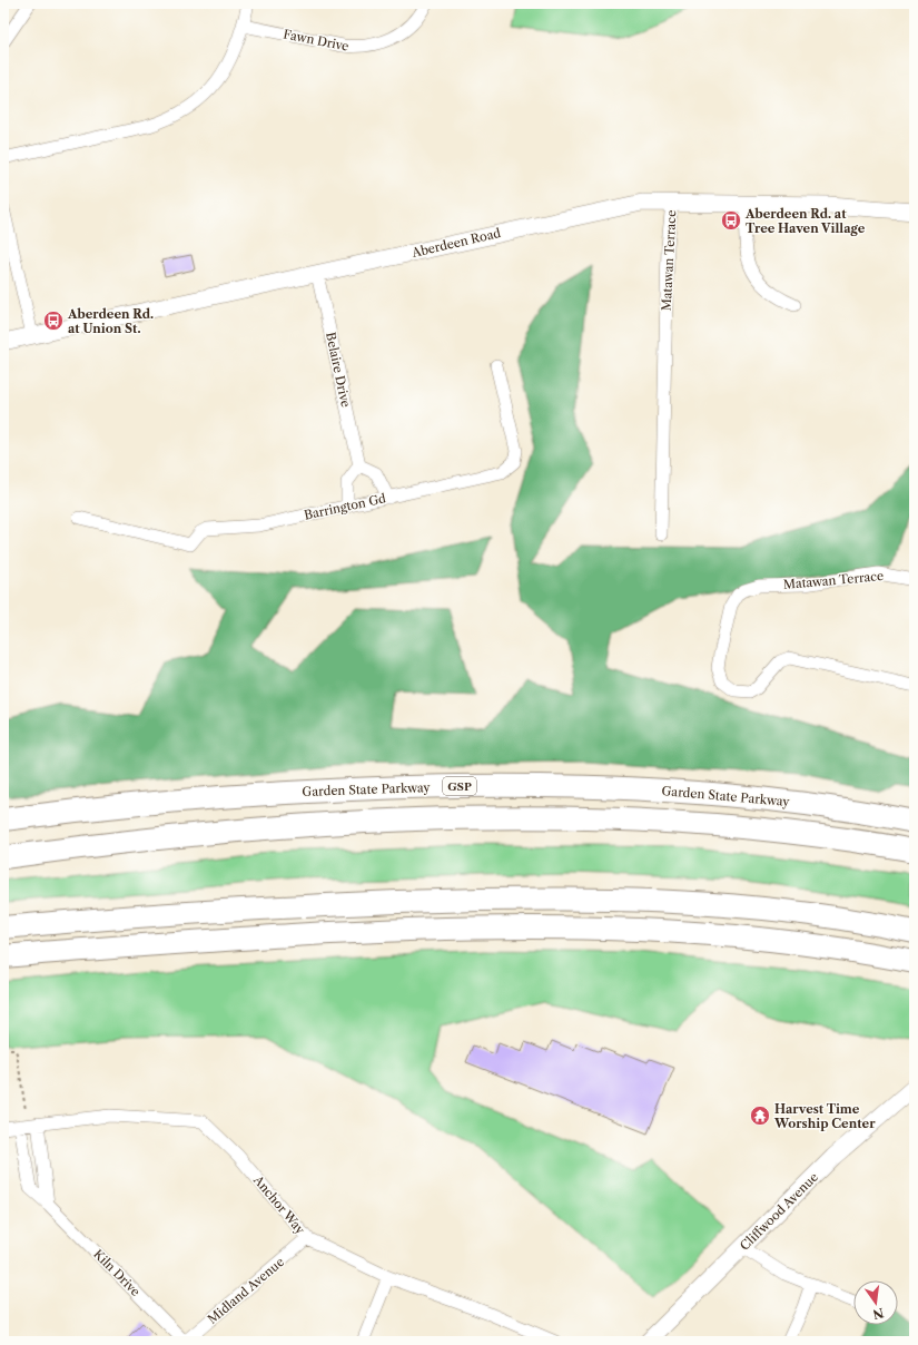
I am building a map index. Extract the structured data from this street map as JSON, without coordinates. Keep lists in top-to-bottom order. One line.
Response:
{"streets":{"highway":["GSP","Garden State Parkway"],"street":["Fawn Drive","Aberdeen Road","Matawan Terrace","Belaire Drive","Barrington Gd","Anchor Way","Cliffwood Avenue","Kiln Drive","Midland Avenue"]},"crossings":[["Aberdeen Road","Matawan Terrace"],["Aberdeen Road","Belaire Drive"],["Anchor Way","Kiln Drive"],["Anchor Way","Midland Avenue"],["Kiln Drive","Midland Avenue"]],"places":{"bus stop":["Aberdeen Rd. at Tree Haven Village","Aberdeen Rd. at Union St."],"temple":["Harvest Time Worship Center"]},"north":"bottom"}
